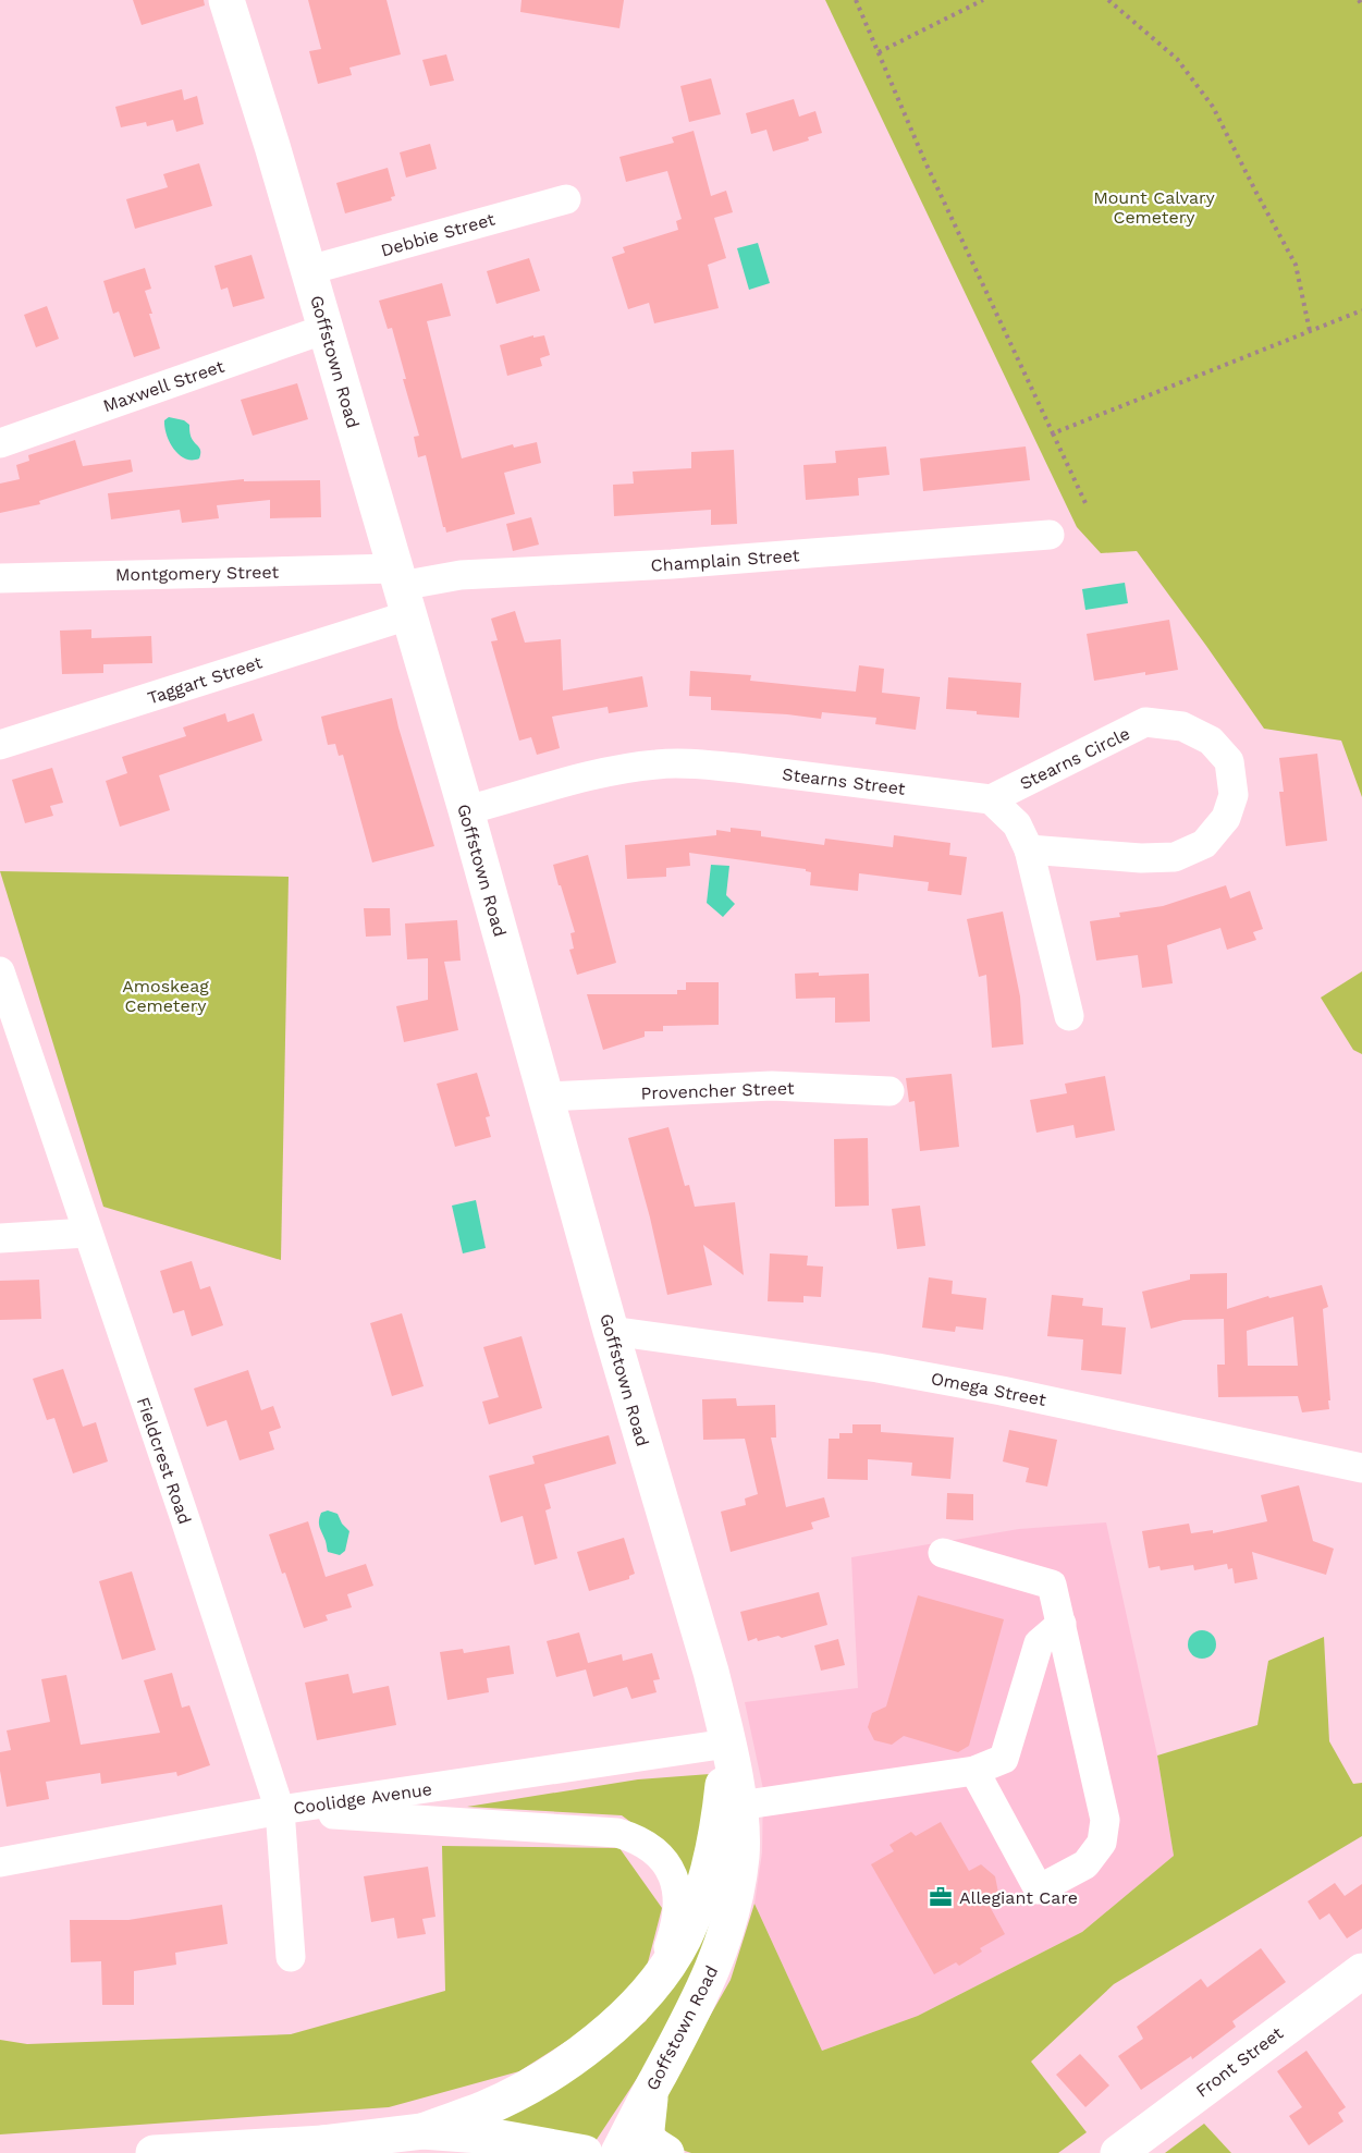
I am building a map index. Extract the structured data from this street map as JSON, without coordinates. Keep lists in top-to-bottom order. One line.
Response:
{"streets":{"main road":["Goffstown Road","Front Street"],"street":["Debbie Street","Maxwell Street","Champlain Street","Montgomery Street","Taggart Street","Stearns Circle","Stearns Street","Provencher Street","Omega Street","Fieldcrest Road","Coolidge Avenue"]},"crossings":[["Debbie Street","Goffstown Road"],["Goffstown Road","Maxwell Street"],["Goffstown Road","Champlain Street"],["Goffstown Road","Montgomery Street"],["Goffstown Road","Taggart Street"],["Goffstown Road","Stearns Street"],["Goffstown Road","Provencher Street"],["Goffstown Road","Omega Street"],["Goffstown Road","Coolidge Avenue"],["Champlain Street","Montgomery Street"],["Champlain Street","Taggart Street"],["Montgomery Street","Taggart Street"],["Stearns Circle","Stearns Street"],["Fieldcrest Road","Coolidge Avenue"]],"parks":["Mount Calvary Cemetery","Amoskeag Cemetery"],"places":{"office":["Allegiant Care"]}}
